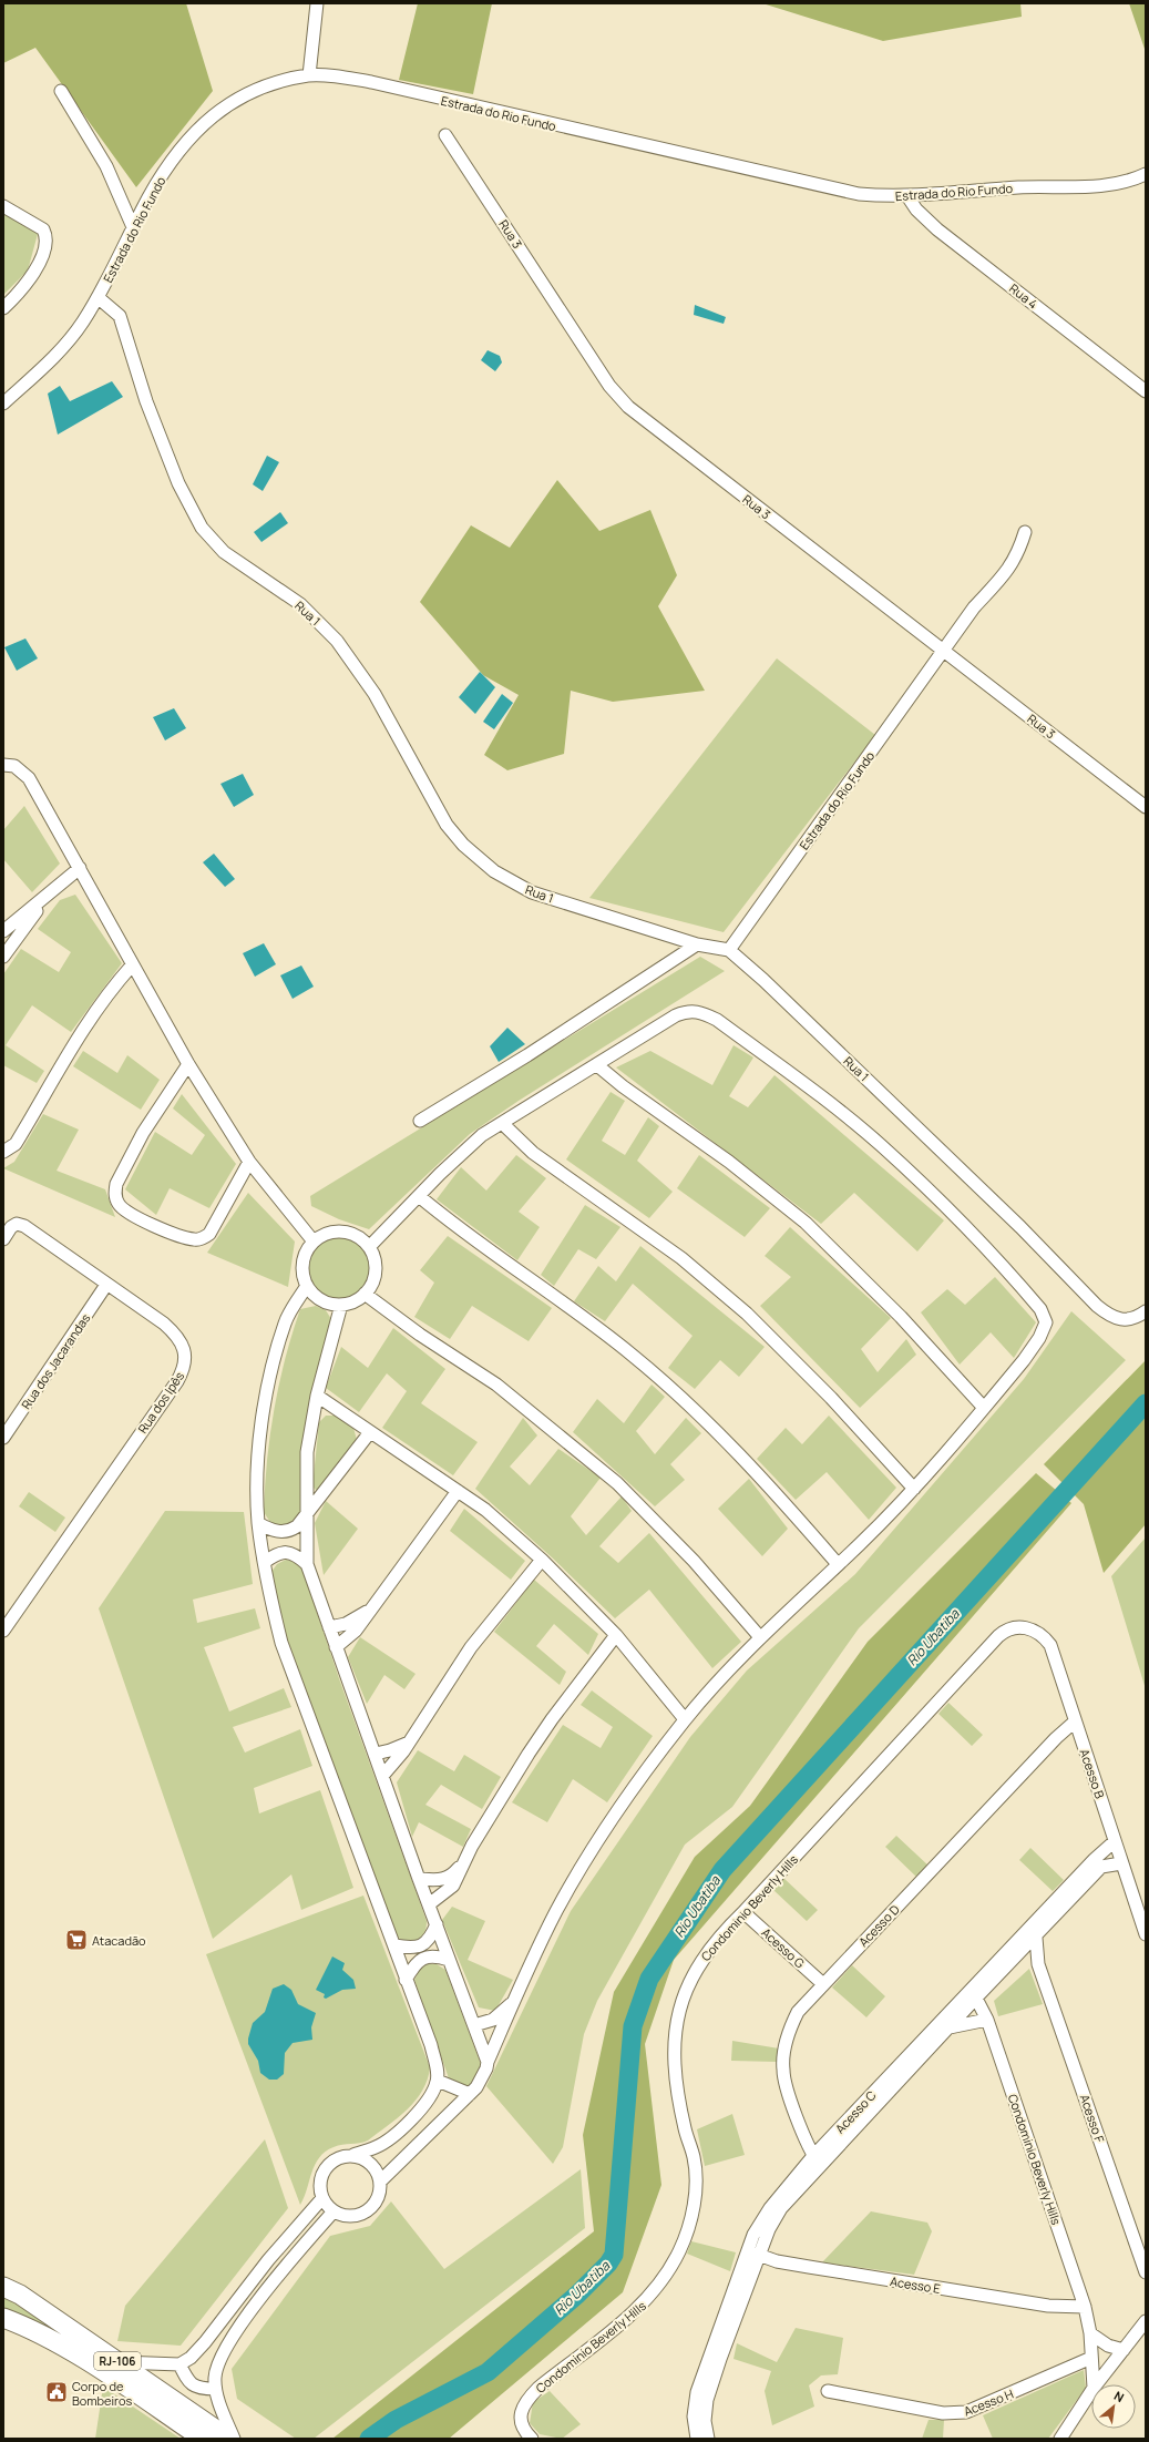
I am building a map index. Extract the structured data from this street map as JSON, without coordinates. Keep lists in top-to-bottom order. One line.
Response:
{"streets":{"highway":["RJ-106"],"street":["Estrada do Rio Fundo","Rua 3","Rua 4","Rua 1","Rua dos Jacarandas","Rua dos Ipês","Acesso B","Condominio Beverly Hills","Acesso D","Acesso G","Acesso C","Acesso F","Acesso E","Acesso H"]},"crossings":[["Estrada do Rio Fundo","Rua 3"],["Estrada do Rio Fundo","Rua 4"],["Estrada do Rio Fundo","Rua 1"],["Rua dos Jacarandas","Rua dos Ipês"],["Acesso B","Condominio Beverly Hills"],["Acesso B","Acesso D"],["Acesso B","Acesso C"],["Condominio Beverly Hills","Acesso G"],["Condominio Beverly Hills","Acesso C"],["Condominio Beverly Hills","Acesso E"],["Condominio Beverly Hills","Acesso H"],["Acesso D","Acesso G"],["Acesso D","Acesso C"],["Acesso C","Acesso F"],["Acesso C","Acesso E"]],"water":["Rio Ubatiba"],"places":{"supermarket":["Atacadão"],"public building":["Corpo de Bombeiros"]},"north":"top right"}
